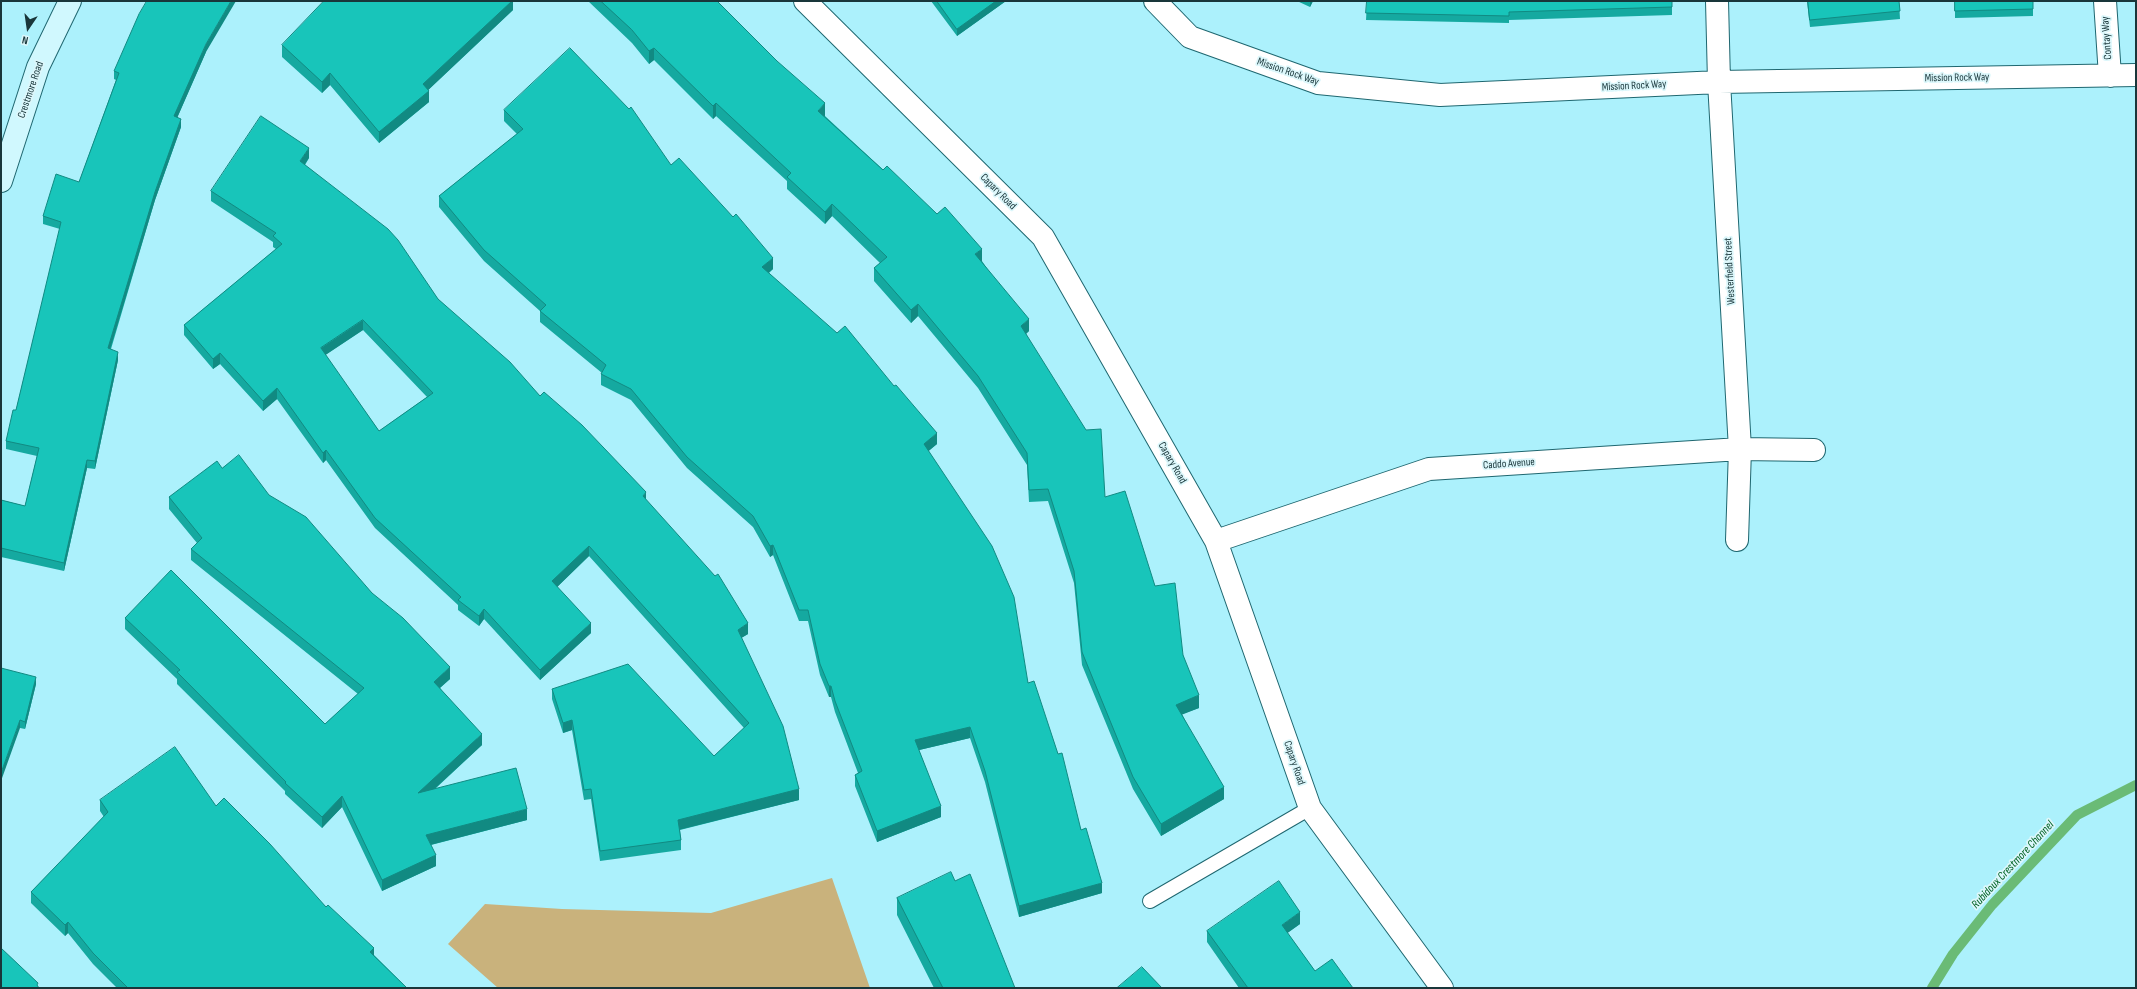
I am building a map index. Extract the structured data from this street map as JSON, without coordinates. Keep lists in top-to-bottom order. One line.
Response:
{"streets":{"street":["Contay Way","Mission Rock Way","Crestmore Road","Capary Road","Westerfield Street","Caddo Avenue"]},"crossings":[["Contay Way","Mission Rock Way"],["Mission Rock Way","Westerfield Street"],["Capary Road","Caddo Avenue"],["Westerfield Street","Caddo Avenue"]],"water":["Rubidoux Crestmore Channel"],"north":"bottom"}
